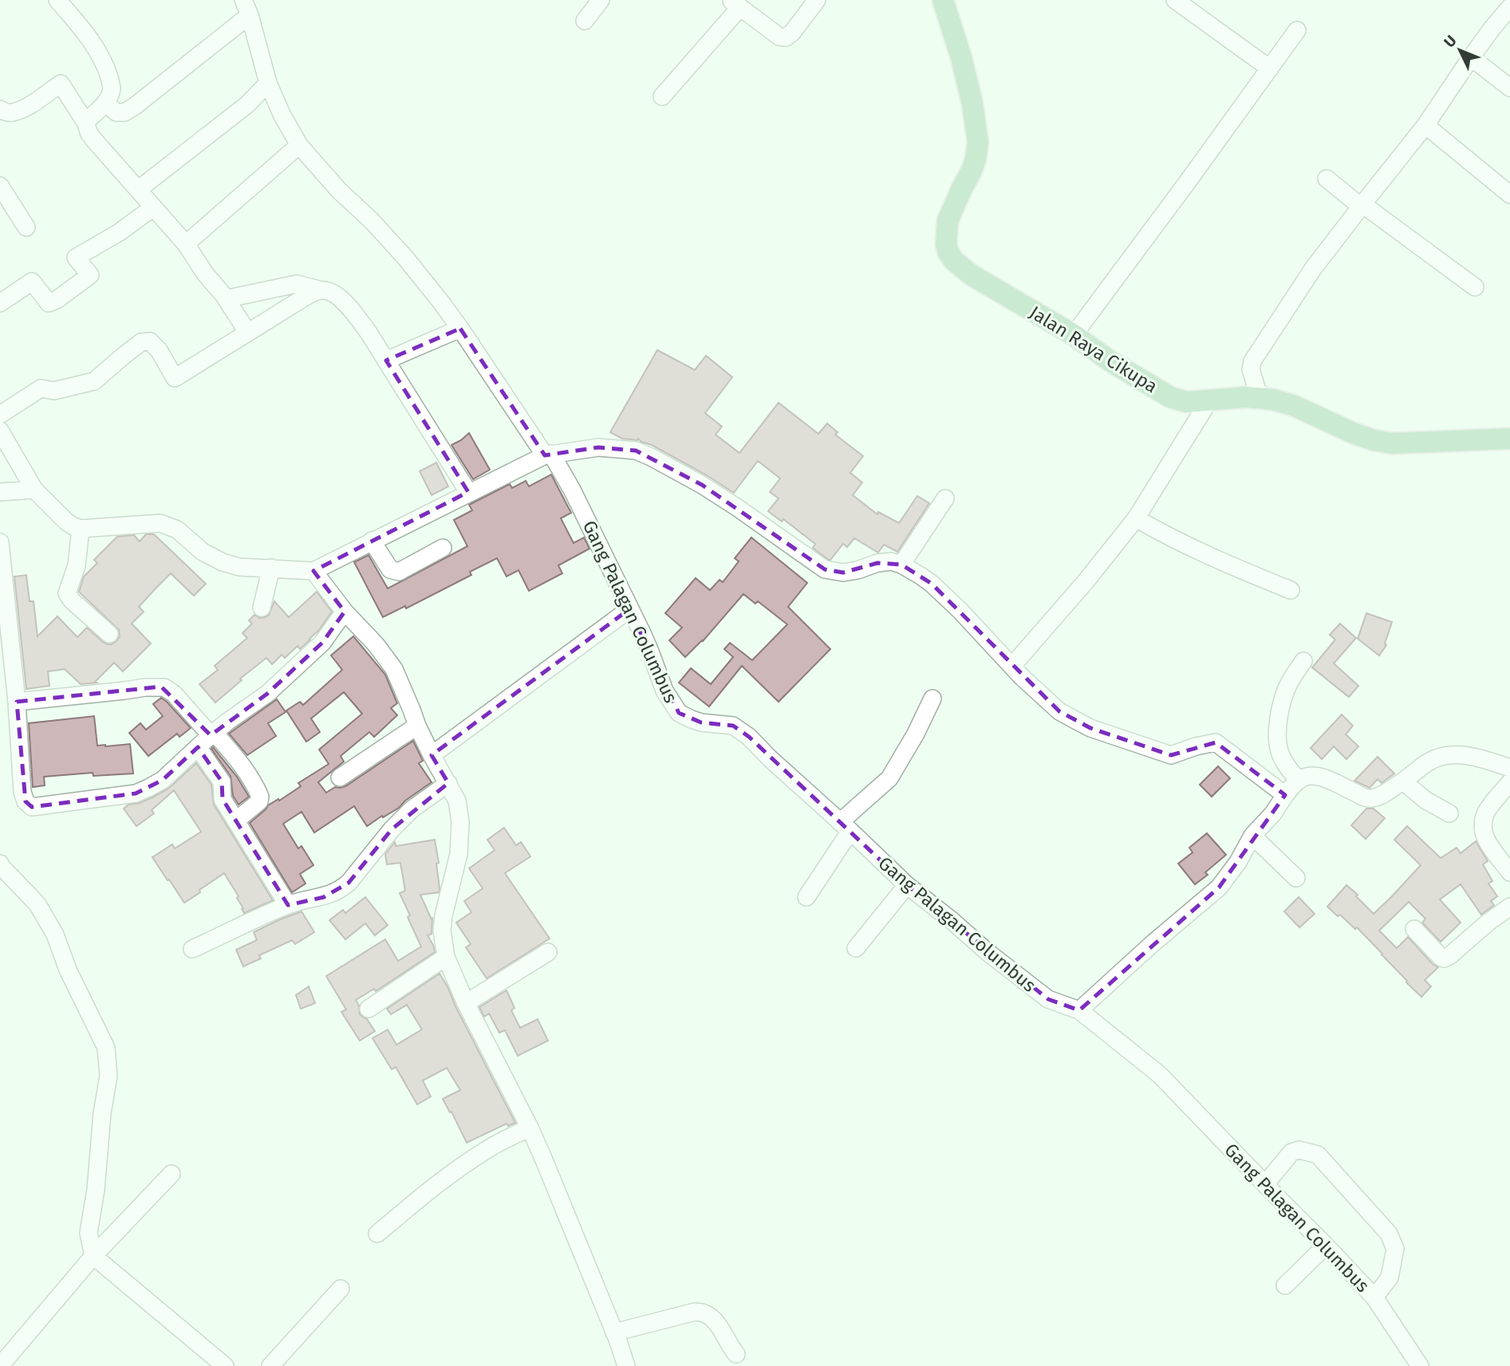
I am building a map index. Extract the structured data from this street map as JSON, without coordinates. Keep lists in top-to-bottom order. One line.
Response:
{"streets":{"main road":["Jalan Raya Cikupa"],"street":["Gang Palagan Columbus"]},"north":"top left"}
